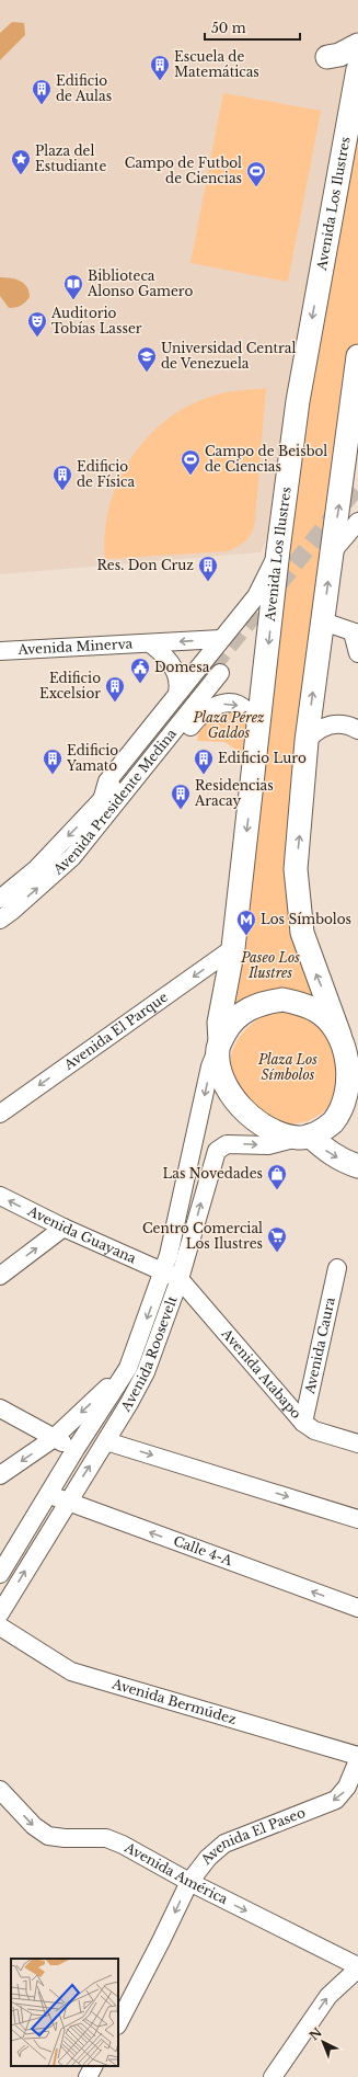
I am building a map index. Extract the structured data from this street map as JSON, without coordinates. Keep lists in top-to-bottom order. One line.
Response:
{"streets":{"main road":["Avenida Los Ilustres"],"street":["Avenida Minerva","Avenida Presidente Medina","Avenida El Parque","Avenida Guayana","Avenida Caura","Avenida Roosevelt","Avenida Atabapo","Calle 4-A","Avenida Bermúdez","Avenida El Paseo","Avenida América"]},"crossings":[["Avenida Los Ilustres","Avenida El Parque"],["Avenida Los Ilustres","Avenida Roosevelt"],["Avenida Guayana","Avenida Roosevelt"],["Avenida Guayana","Avenida Atabapo"],["Avenida Caura","Avenida Atabapo"],["Avenida Roosevelt","Avenida Atabapo"],["Avenida Roosevelt","Calle 4-A"],["Avenida El Paseo","Avenida América"]],"one_way":["Avenida El Parque","Avenida Guayana","Avenida El Paseo","Avenida América"],"parks":["Plaza Pérez Galdos","Paseo Los Ilustres","Plaza Los Símbolos"],"places":{"building":["Escuela de Matemáticas","Edificio de Aulas","Edificio de Física","Res. Don Cruz","Edificio Excelsior","Edificio Yamato","Edificio Luro","Residencias Aracay"],"place":["Plaza del Estudiante"],"sports":["Campo de Futbol de Ciencias","Campo de Beisbol de Ciencias"],"library":["Biblioteca Alonso Gamero"],"theatre":["Auditorio Tobías Lasser"],"school or university":["Universidad Central de Venezuela"],"public building":["Domesa"],"metro station":["Los Símbolos"],"shop":["Las Novedades"],"supermarket":["Centro Comercial Los Ilustres"]},"scale_bar":"50 m","north":"top left"}
